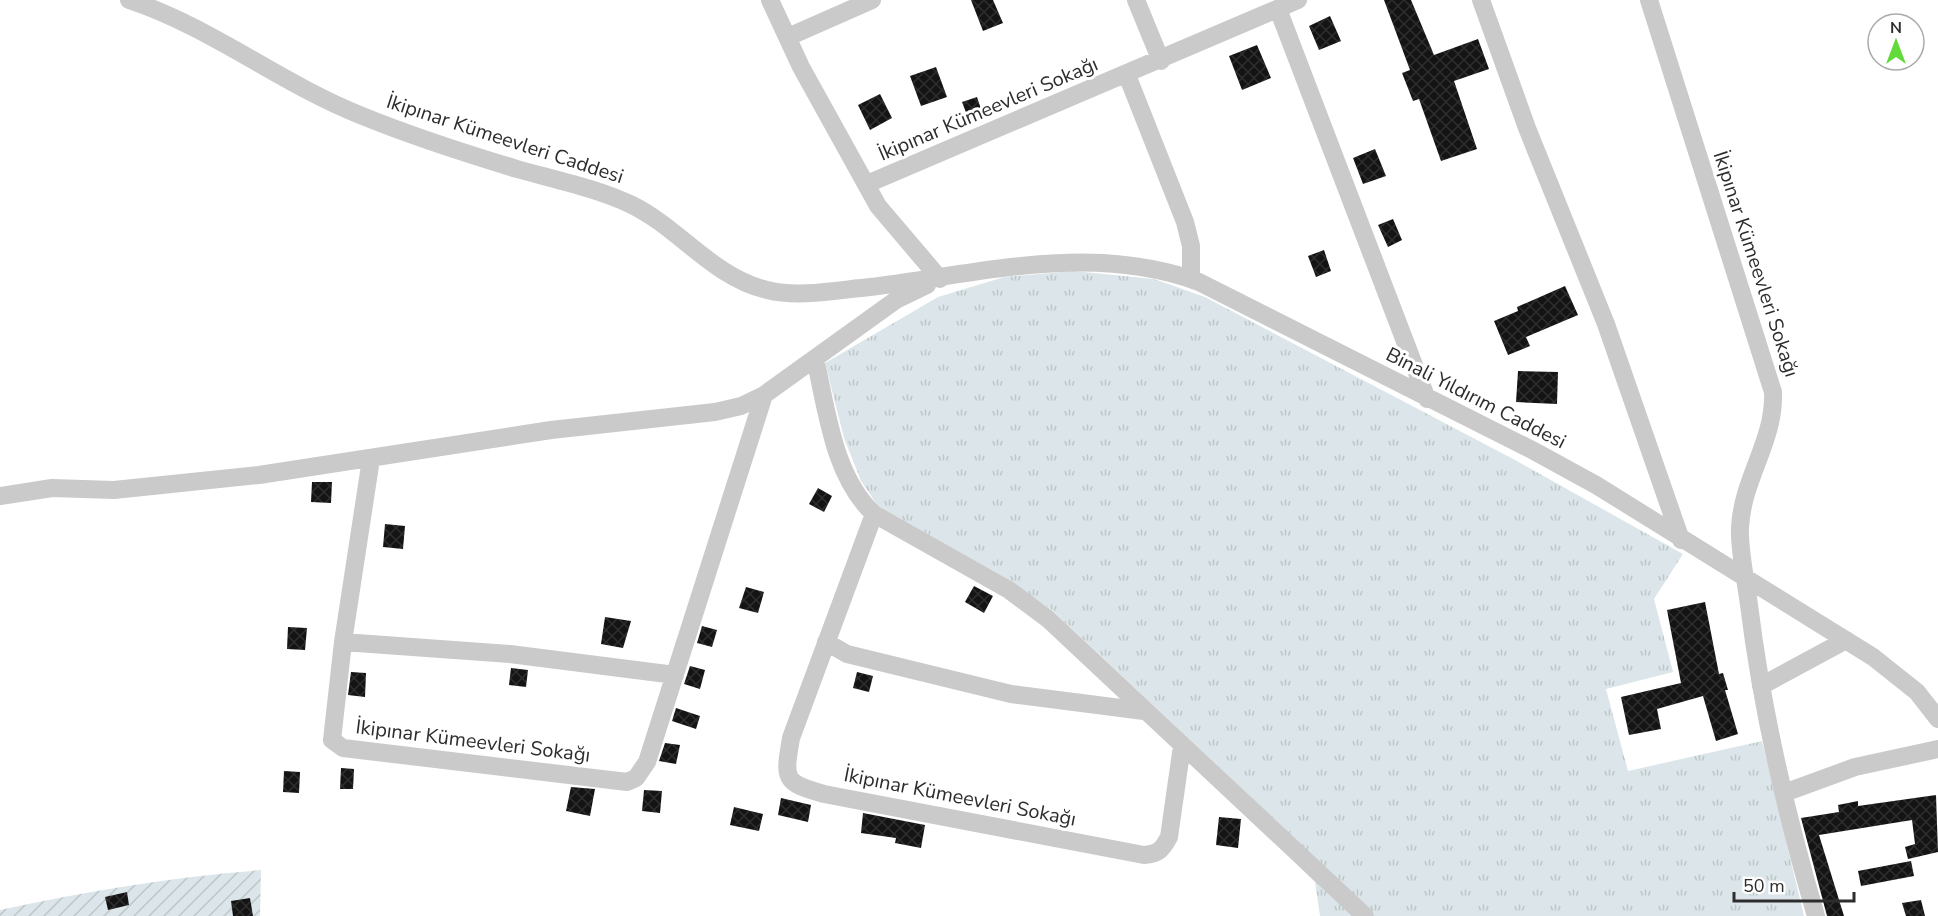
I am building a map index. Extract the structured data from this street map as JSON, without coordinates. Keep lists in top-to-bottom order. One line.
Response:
{"streets":{"street":["İkipınar Kümeevleri Sokağı","İkipınar Kümeevleri Caddesi","Binali Yıldırım Caddesi"]},"crossings":[["İkipınar Kümeevleri Sokağı","İkipınar Kümeevleri Caddesi"],["İkipınar Kümeevleri Sokağı","Binali Yıldırım Caddesi"],["İkipınar Kümeevleri Caddesi","Binali Yıldırım Caddesi"]],"scale_bar":"50 m","north":"top"}
